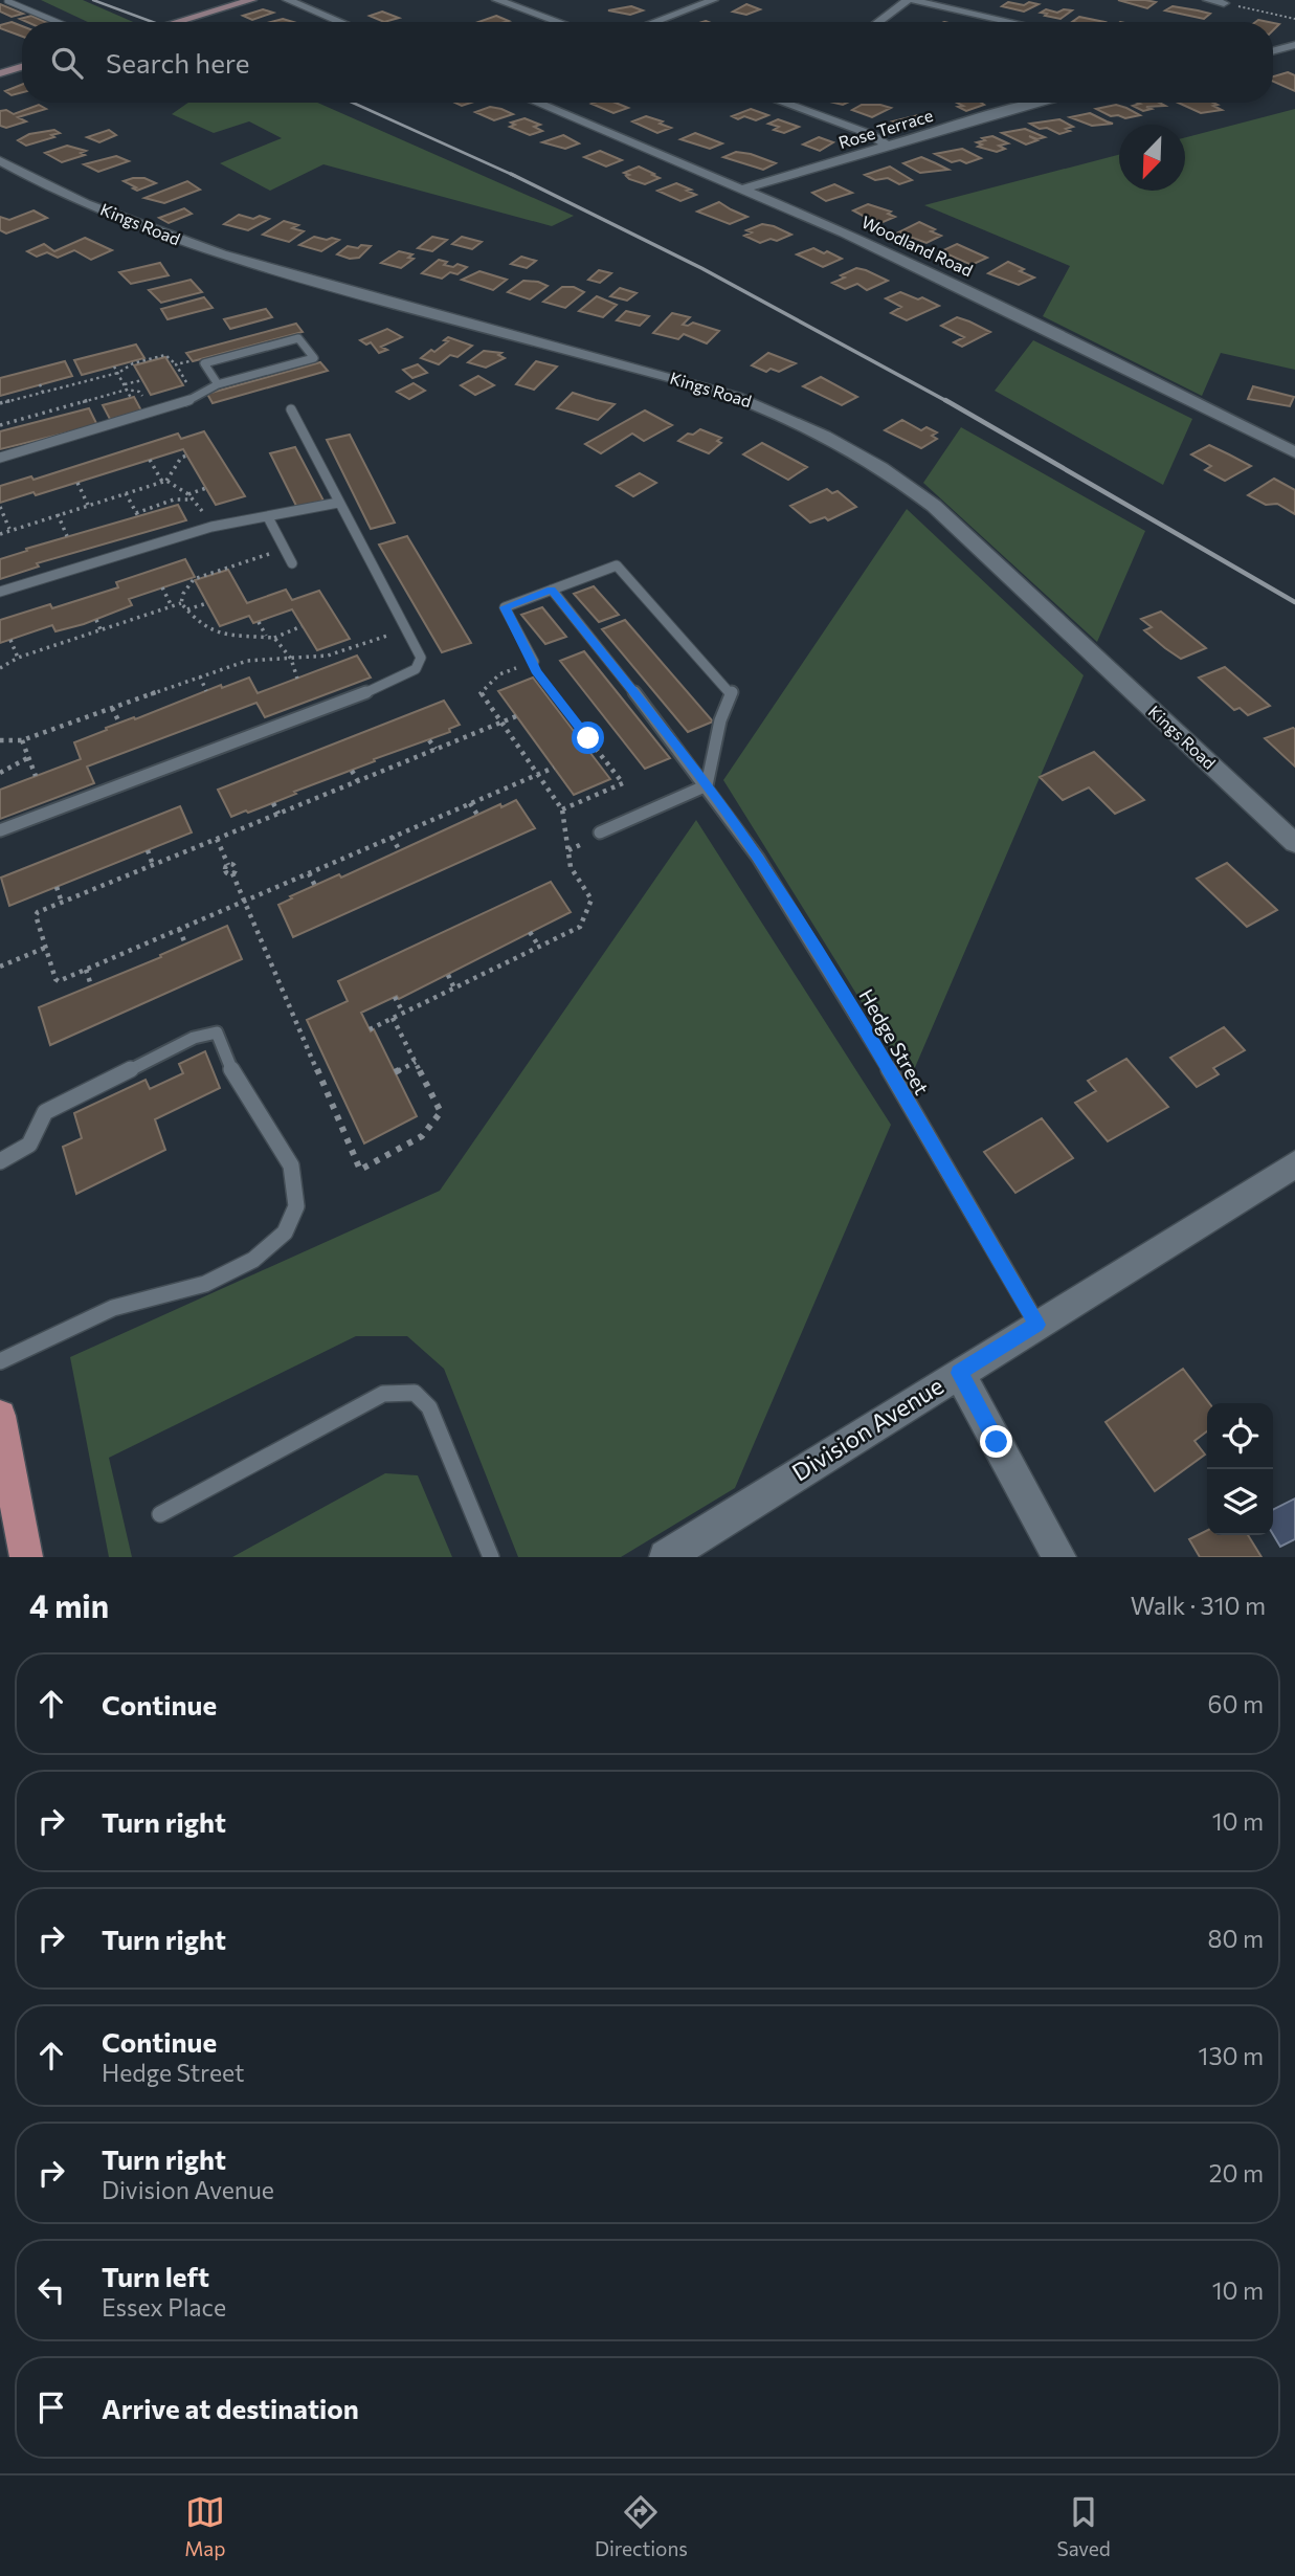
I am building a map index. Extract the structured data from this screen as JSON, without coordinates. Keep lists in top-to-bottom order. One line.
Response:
{"streets":{"street":["Rose Terrace","Kings Road","Woodland Road","Division Avenue"],"lane":["Hedge Street"]},"crossings":[["Rose Terrace","Woodland Road"],["Hedge Street","Division Avenue"]],"north":"bottom left","page":{"search":"Search here","heading":["4 min","Walk · 310 m"],"list":[["Continue","60 m"],["Turn right","10 m"],["Turn right","80 m"],["Continue","Hedge Street","130 m"],["Turn right","Division Avenue","20 m"],["Turn left","Essex Place","10 m"],"Arrive at destination"],"nav":["Map","Directions","Saved"]}}
